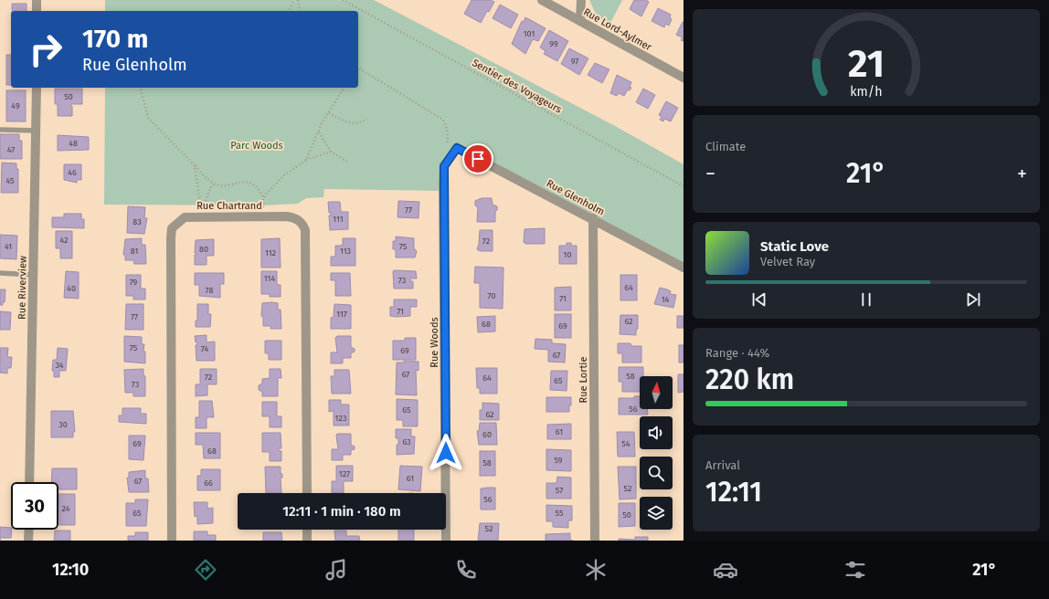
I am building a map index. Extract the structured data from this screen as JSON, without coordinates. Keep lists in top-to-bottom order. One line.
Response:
{"streets":{"street":["Rue Lord-Aylmer","Rue Glenholm","Rue Chartrand","Rue Riverview","Rue Woods","Rue Lortie"],"path":["Sentier des Voyageurs"]},"crossings":[["Rue Glenholm","Rue Woods"],["Rue Glenholm","Rue Lortie"]],"parks":["Parc Woods"],"house_numbers":["101","99","97","50","49","48","47","46","45","77","111","83","42","72","41","75","80","81","113","112","10","114","73","79","64","40","78","70","71","14","71","117","77","62","68","69","75","74","69","67","34","67","58","72","64","65","73","56","65","62","123","30","61","60","63","69","54","68","59","58","127","61","67","66","52","57","56","24","65","55","50","52"],"north":"top","page":{"turn":["170 m","Rue Glenholm"],"tile":["Climate",["Range · 44%","220 km"],["Arrival","12:11"]],"heat":["−","21°","+"],"song":["Static Love","Velvet Ray"],"limit":"30","trip":"12:11 · 1 min · 180 m","tabs":["12:10","21°"],"gauge":["21","km/h"]}}
